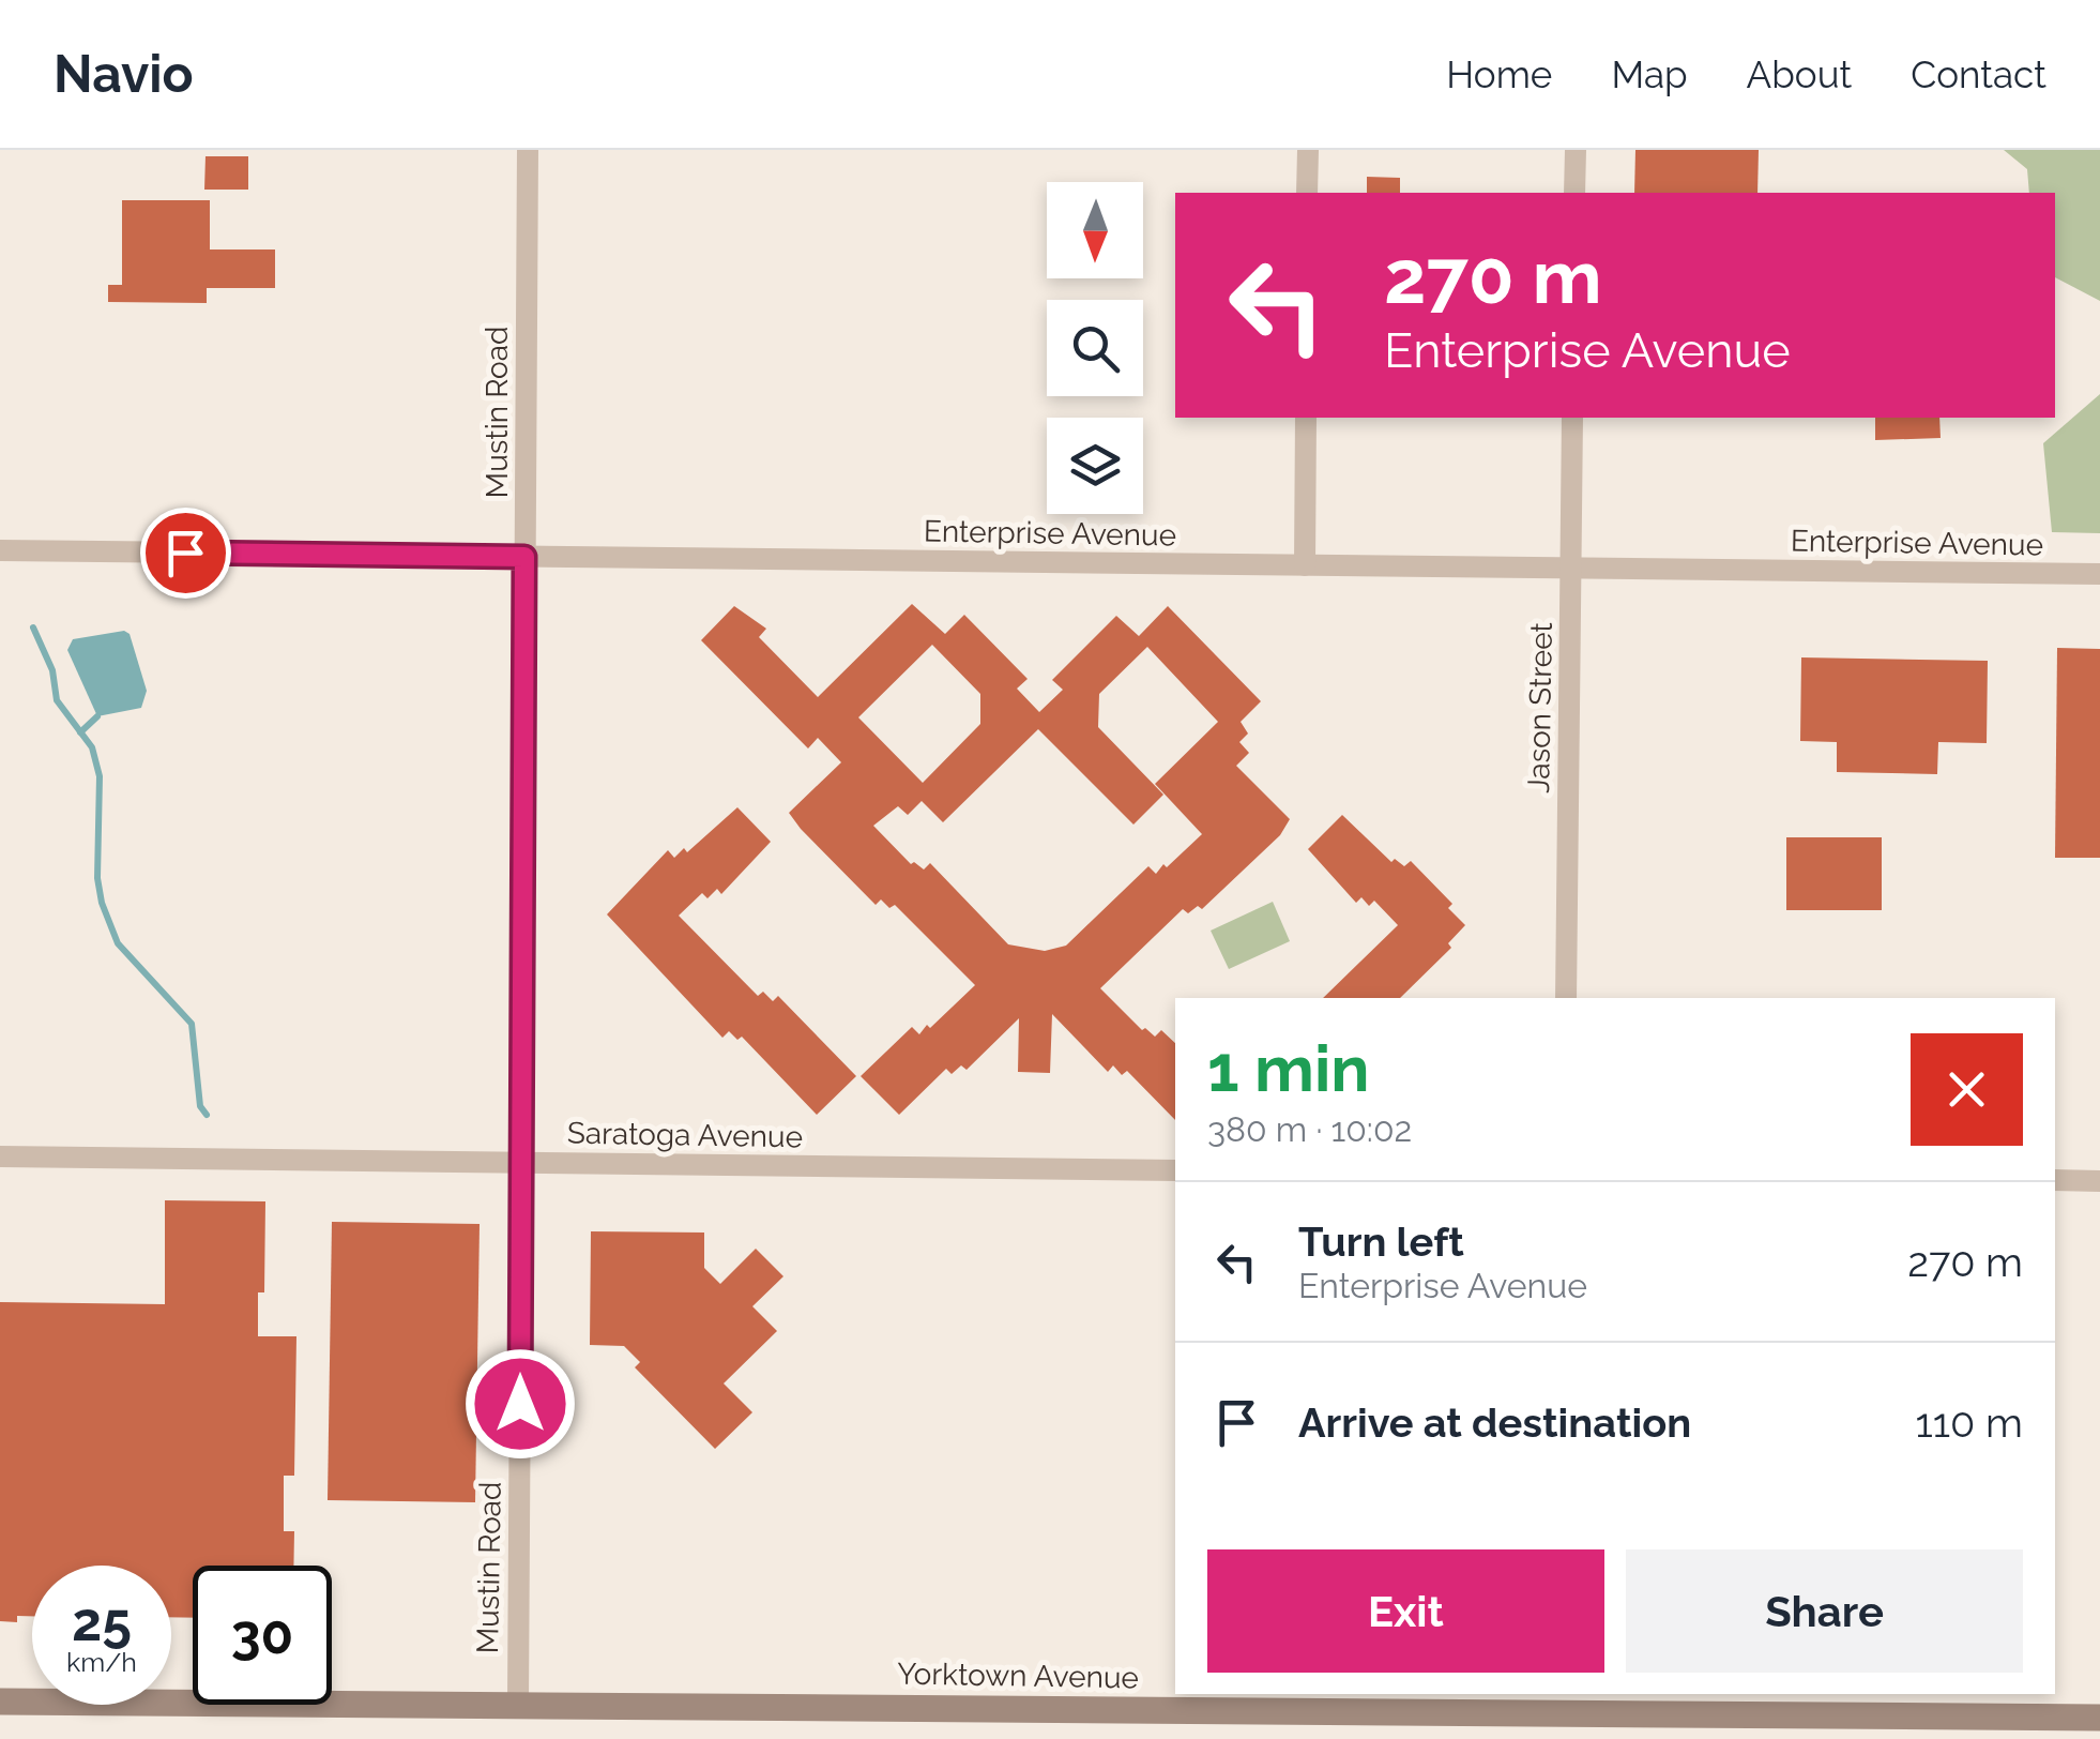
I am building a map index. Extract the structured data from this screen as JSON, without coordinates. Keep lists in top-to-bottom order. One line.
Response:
{"streets":{"main road":["Yorktown Avenue"],"street":["Mustin Road","Enterprise Avenue","Jason Street","Saratoga Avenue"]},"crossings":[["Mustin Road","Enterprise Avenue"],["Mustin Road","Saratoga Avenue"],["Mustin Road","Yorktown Avenue"],["Enterprise Avenue","Jason Street"]],"north":"bottom","page":{"header":"Navio","nav":["Home","Map","About","Contact"],"turn":["270 m","Enterprise Avenue"],"heading":["1 min","380 m · 10:02"],"list":[{"name":"Turn left","note":"Enterprise Avenue","value":"270 m"},{"name":"Arrive at destination","value":"110 m"}],"buttons":["Exit","Share"],"speed":"25 km/h","limit":"30"}}
